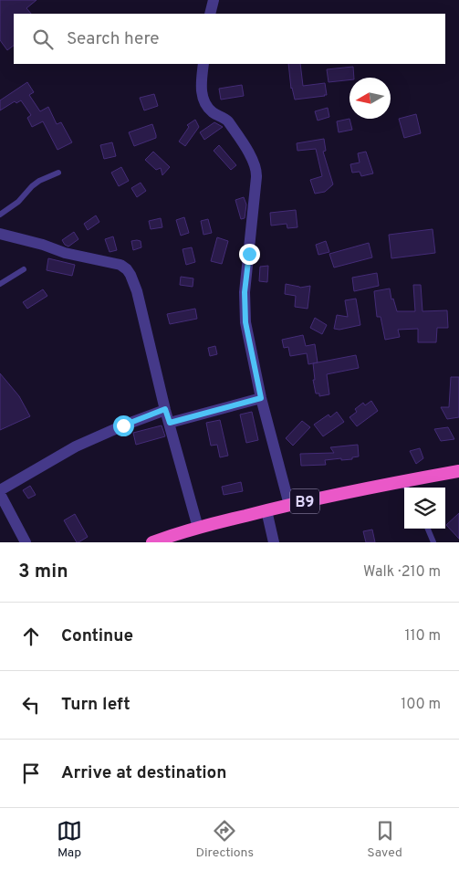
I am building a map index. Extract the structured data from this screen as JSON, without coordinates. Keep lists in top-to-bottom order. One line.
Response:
{"streets":{"highway":["B9"]},"north":"left","page":{"search":"Search here","heading":["3 min","Walk · 210 m"],"list":[["Continue","110 m"],["Turn left","100 m"],"Arrive at destination"],"nav":["Map","Directions","Saved"]}}
